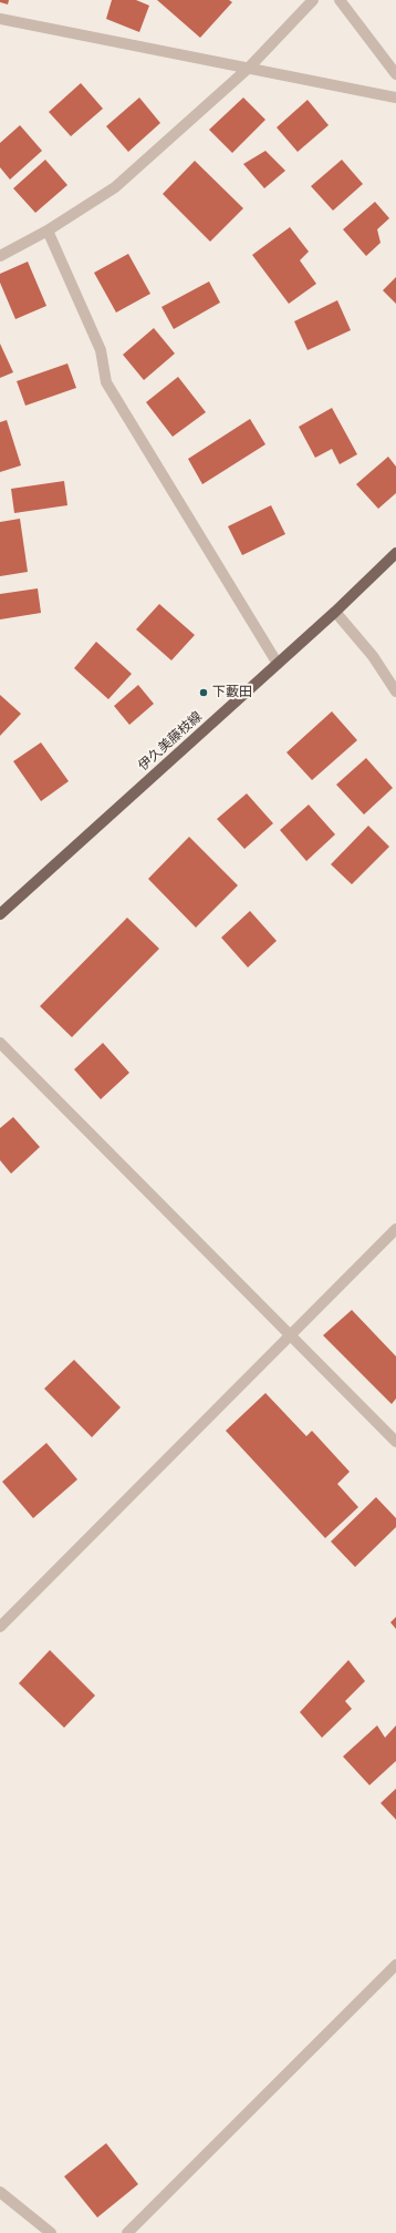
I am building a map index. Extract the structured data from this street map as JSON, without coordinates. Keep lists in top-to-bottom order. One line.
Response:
{"streets":{"main road":["伊久美藤枝線"]},"places":["下藪田"]}
